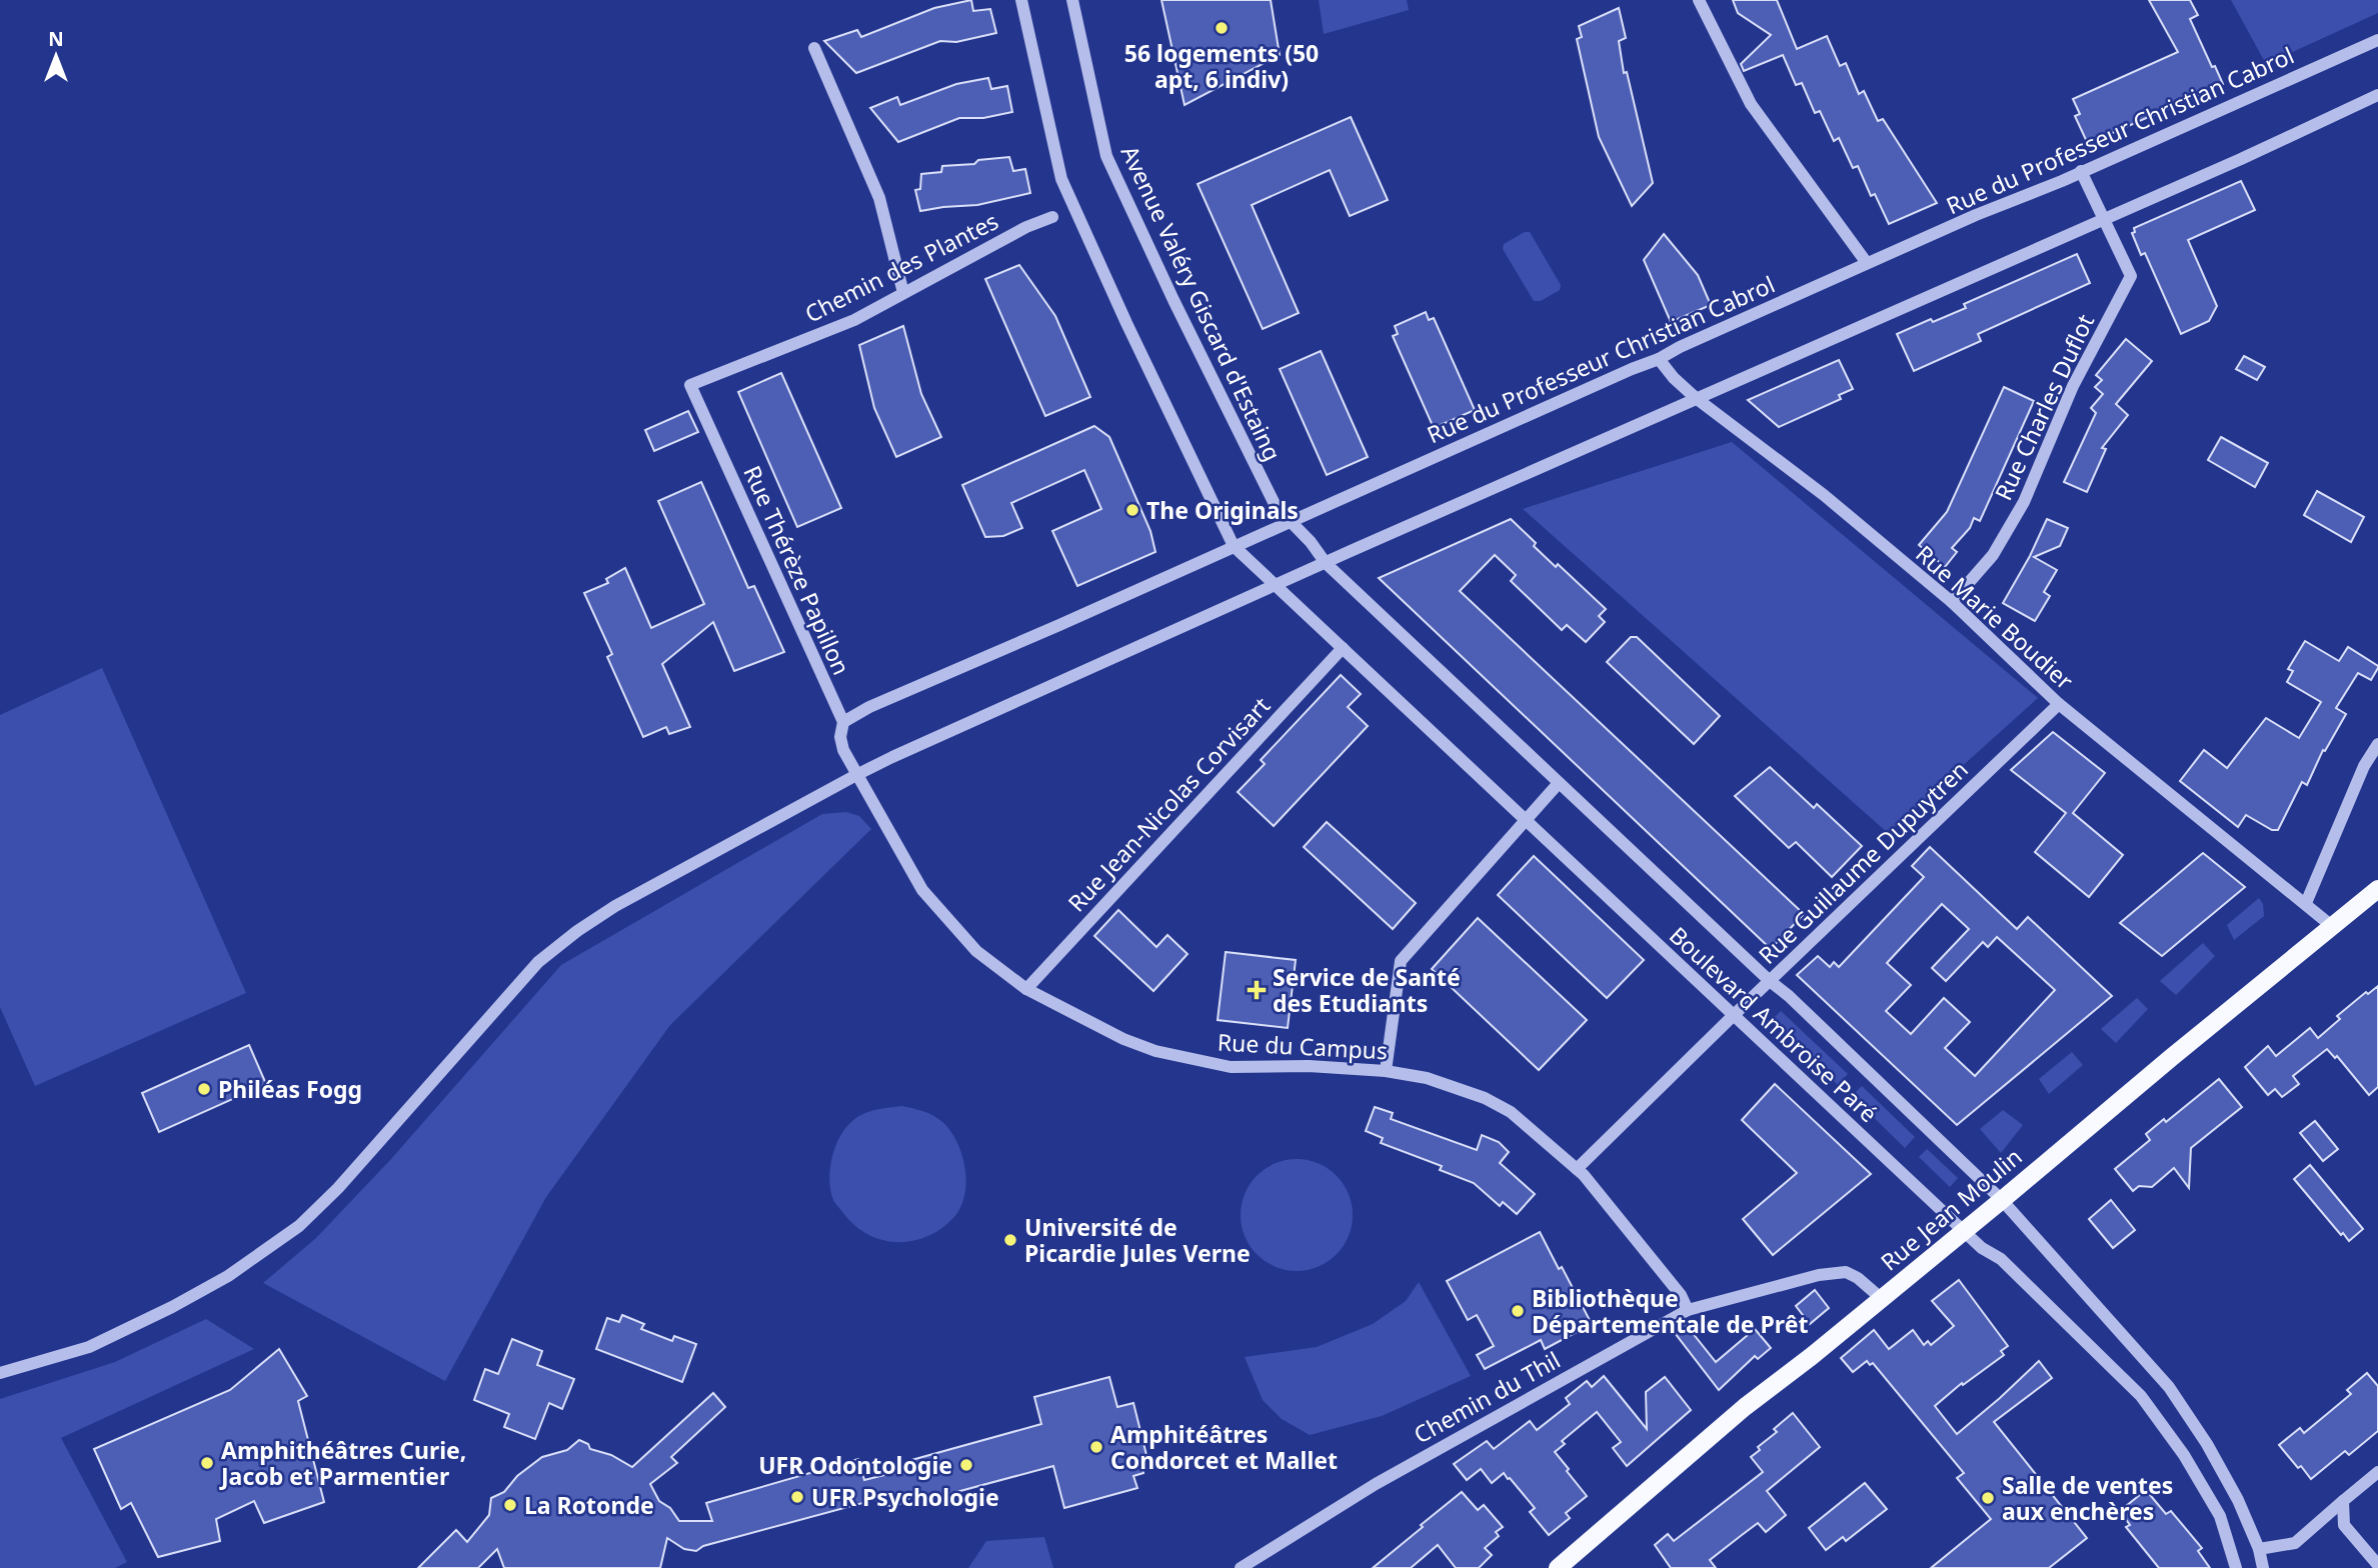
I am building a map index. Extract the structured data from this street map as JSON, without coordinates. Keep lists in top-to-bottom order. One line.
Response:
{"streets":{"main road":["Rue Jean Moulin"],"street":["Rue du Professeur Christian Cabrol","Chemin des Plantes","Avenue Valéry Giscard d'Estaing","Rue Charles Duflot","Rue Thérèze Papillon","Rue Marie Boudier","Rue Jean-Nicolas Corvisart","Rue Guillaume Dupuytren","Boulevard Ambroise Paré","Rue du Campus","Chemin du Thil"]},"crossings":[["Rue du Professeur Christian Cabrol","Avenue Valéry Giscard d'Estaing"],["Rue du Professeur Christian Cabrol","Rue Thérèze Papillon"],["Rue du Professeur Christian Cabrol","Rue Marie Boudier"],["Rue du Professeur Christian Cabrol","Boulevard Ambroise Paré"],["Chemin des Plantes","Rue Thérèze Papillon"],["Avenue Valéry Giscard d'Estaing","Boulevard Ambroise Paré"],["Rue Charles Duflot","Rue Marie Boudier"],["Rue Thérèze Papillon","Rue du Campus"],["Rue Marie Boudier","Rue Guillaume Dupuytren"],["Rue Marie Boudier","Rue Jean Moulin"],["Rue Jean-Nicolas Corvisart","Boulevard Ambroise Paré"],["Rue Jean-Nicolas Corvisart","Rue du Campus"],["Rue Guillaume Dupuytren","Boulevard Ambroise Paré"],["Rue Guillaume Dupuytren","Rue du Campus"],["Boulevard Ambroise Paré","Rue Jean Moulin"],["Rue du Campus","Chemin du Thil"],["Rue Jean Moulin","Chemin du Thil"]],"places":{"other":["56 logements (50 apt, 6 indiv)","The Originals","Philéas Fogg","Université de Picardie Jules Verne","Bibliothèque Départementale de Prêt","Amphitéâtres Condorcet et Mallet","Amphithéâtres Curie, Jacob et Parmentier","UFR Odontologie","UFR Psychologie","Salle de ventes aux enchères","La Rotonde"],"health":["Service de Santé des Etudiants"]},"north":"top"}
